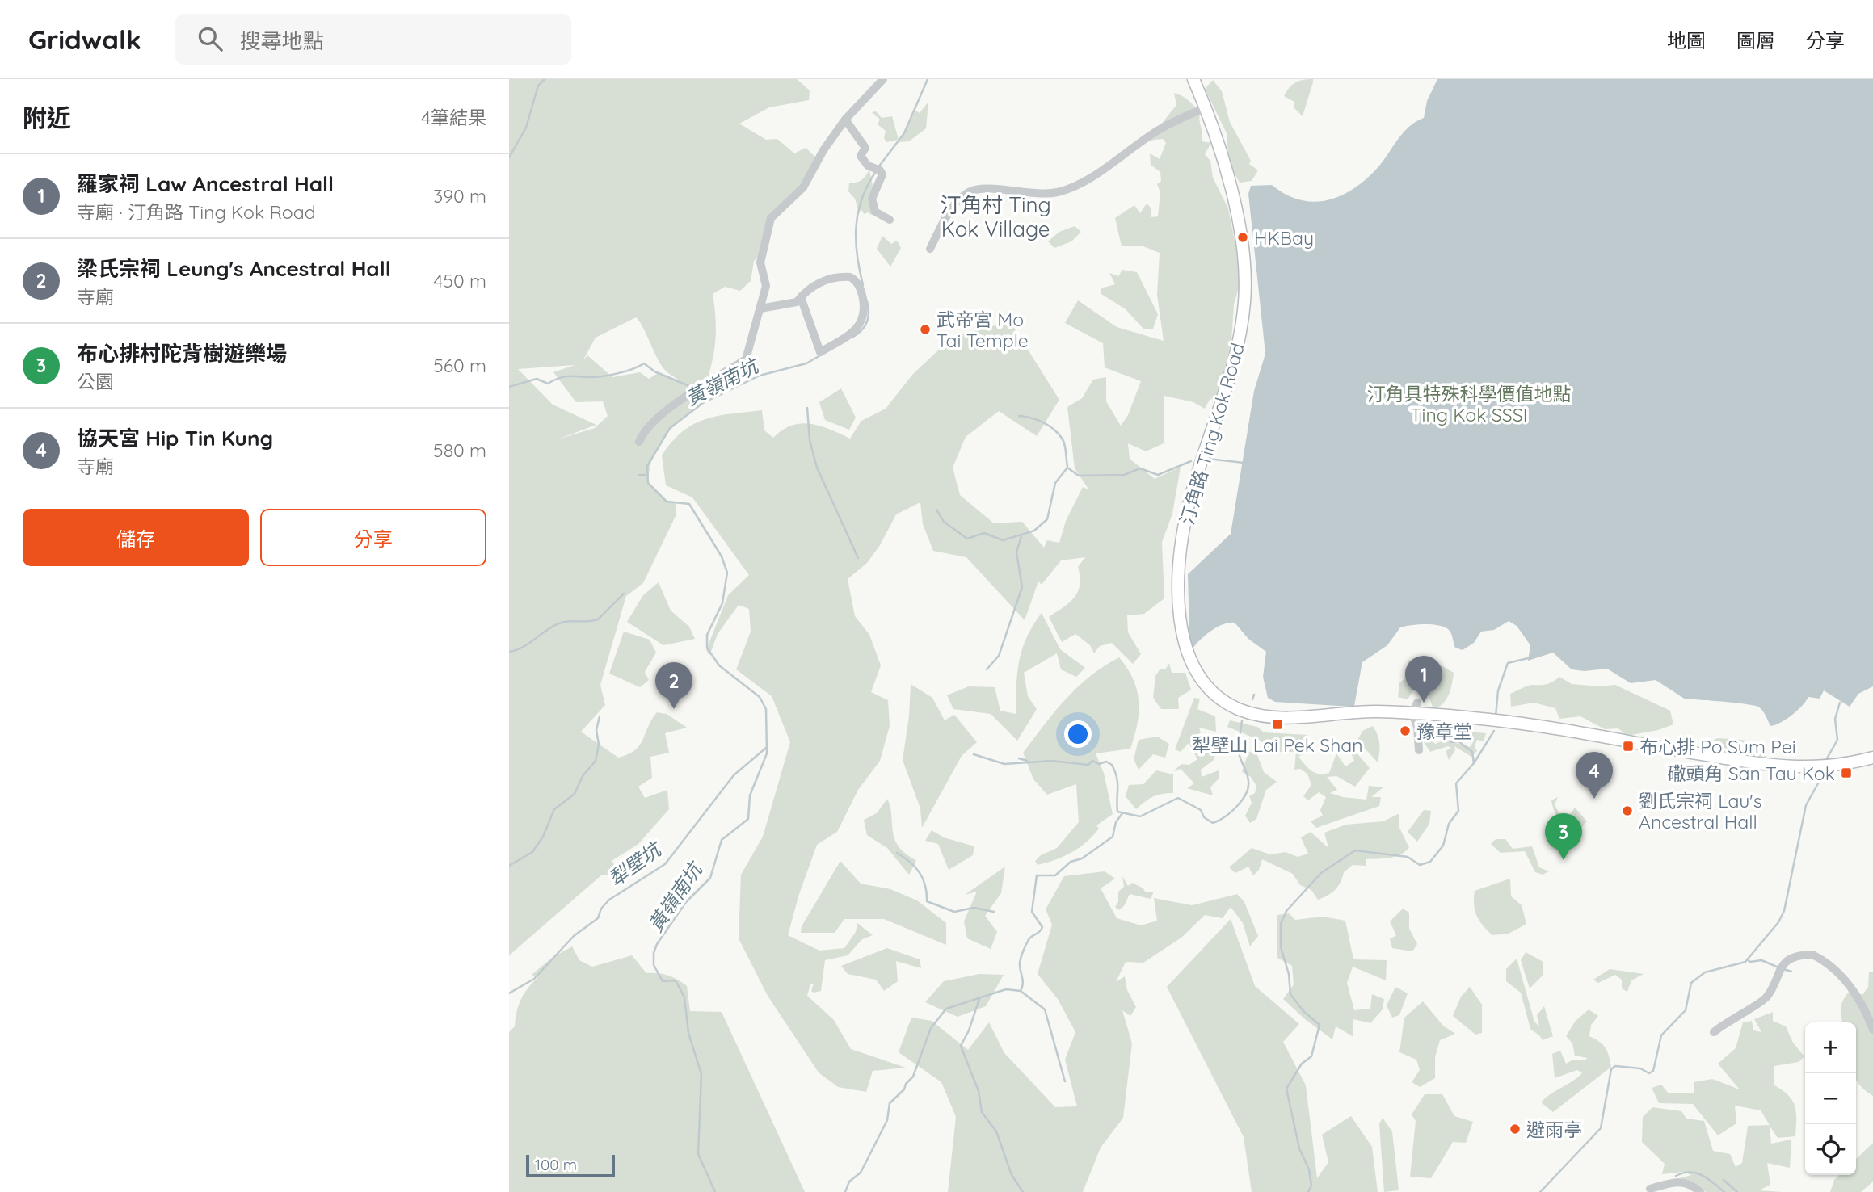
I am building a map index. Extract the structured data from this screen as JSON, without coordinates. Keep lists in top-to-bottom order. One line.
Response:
{"streets":{"main road":["汀角路 Ting Kok Road"]},"districts":["汀角村 Ting Kok Village"],"water":["黃嶺南坑","犁壁坑"],"parks":["汀角具特殊科學價值地點 Ting Kok SSSI"],"places":{"other":["HKBay","武帝宮 Mo Tai Temple","豫章堂","劉氏宗祠 Lau's Ancestral Hall","避雨亭"],"transit":["犁壁山 Lai Pek Shan","布心排 Po Sum Pei","䃟頭角 San Tau Kok"]},"scale_bar":"100 m","page":{"header":"Gridwalk","search":"搜尋地點","nav":["地圖","圖層","分享"],"heading":["附近","4筆結果"],"list":[{"mark":"1","name":"羅家祠 Law Ancestral Hall","note":"寺廟 · 汀角路 Ting Kok Road","value":"390 m"},{"mark":"2","name":"梁氏宗祠 Leung's Ancestral Hall","note":"寺廟","value":"450 m"},{"mark":"3","name":"布心排村陀背樹遊樂場","note":"公園","value":"560 m"},{"mark":"4","name":"協天宮 Hip Tin Kung","note":"寺廟","value":"580 m"}],"buttons":["儲存","分享"],"pins":["1","2","4","3"],"map_buttons":["+","−"],"scale":"100 m"}}
